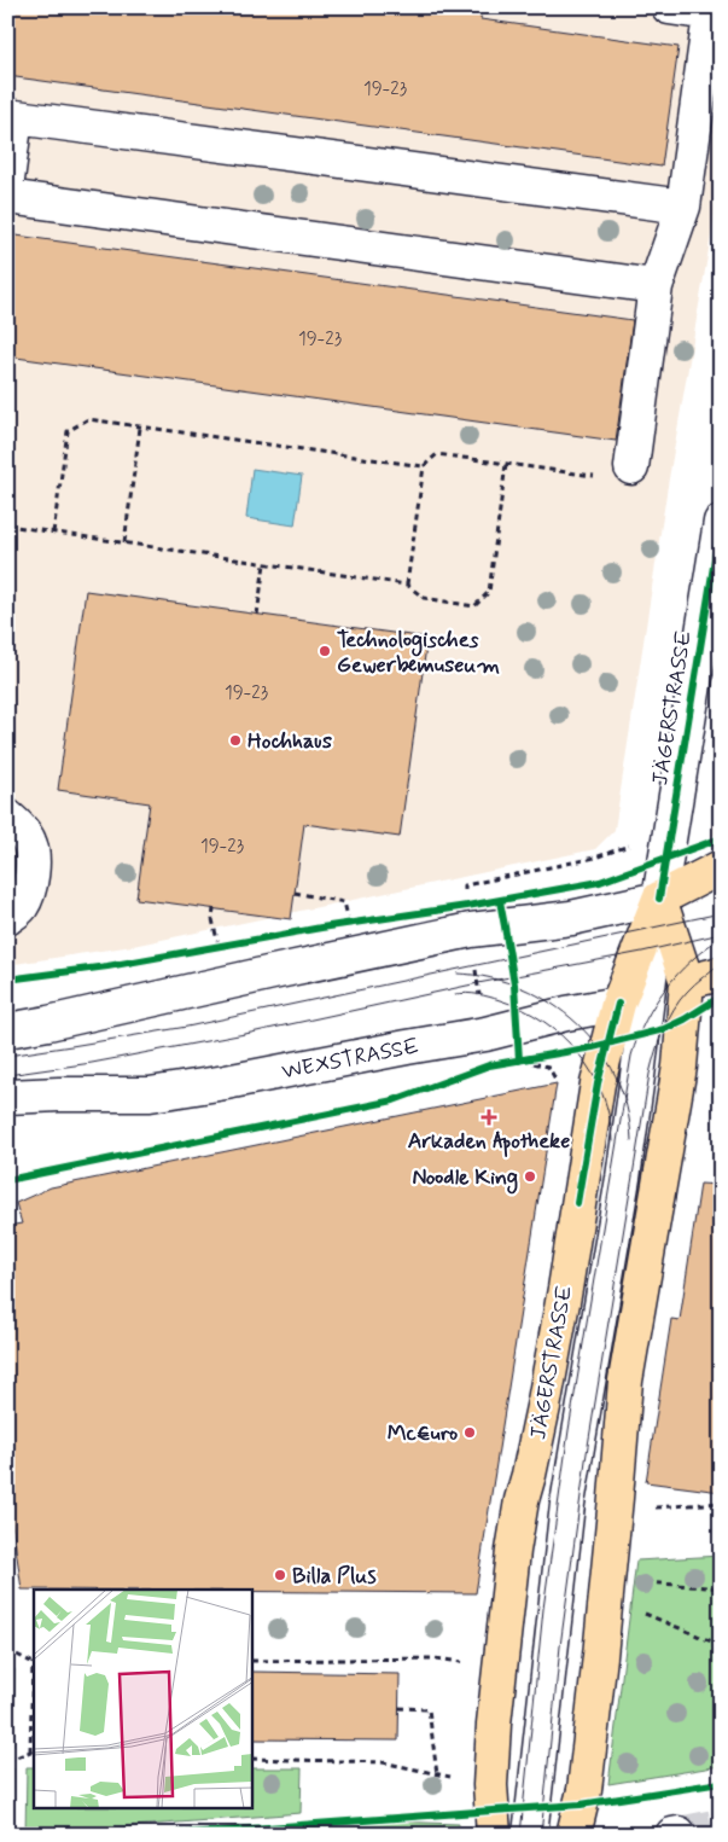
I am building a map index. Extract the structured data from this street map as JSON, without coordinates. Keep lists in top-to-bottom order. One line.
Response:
{"streets":{"main road":["JÄGERSTRASSE"],"street":["WEXSTRASSE"]},"crossings":[["JÄGERSTRASSE","WEXSTRASSE"]],"places":{"other":["Technologisches Gewerbemuseum","Hochhaus","Noodle King","Mc€uro","Billa Plus"],"health":["Arkaden Apotheke"]},"house_numbers":["19-23","19-23","19-23","19-23"]}
